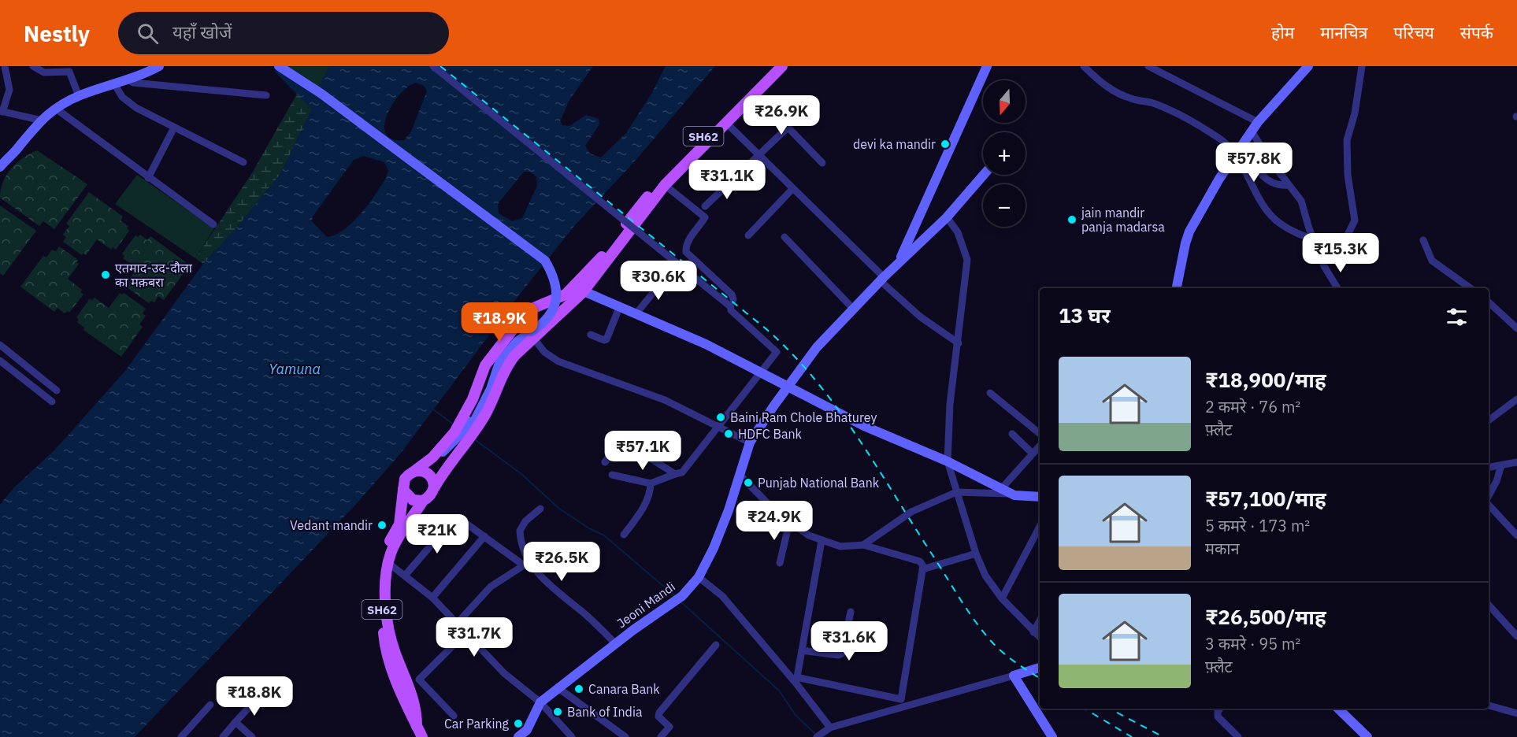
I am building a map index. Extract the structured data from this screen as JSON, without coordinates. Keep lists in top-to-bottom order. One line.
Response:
{"streets":{"main road":["SH62","Jeoni Mandi"]},"water":["Yamuna"],"places":["devi ka mandir","jain mandir panja madarsa","एतमाद-उद-दौला का मक़बरा","Baini Ram Chole Bhaturey","HDFC Bank","Punjab National Bank","Vedant mandir","Canara Bank","Bank of India","Car Parking"],"north":"bottom","page":{"header":"Nestly","search":"यहाँ खोजें","nav":["होम","मानचित्र","परिचय","संपर्क"],"map_buttons":["+","−"],"price":["₹26.9K","₹57.8K","₹31.1K","₹15.3K","₹30.6K","₹18.9K","₹57.1K","₹24.9K","₹21K","₹26.5K","₹31.7K","₹31.6K","₹18.8K"],"heading":"13 घर","list":[{"name":"₹18,900/माह","note":"2 कमरे · 76 m² · फ़्लैट"},{"name":"₹57,100/माह","note":"5 कमरे · 173 m² · मकान"},{"name":"₹26,500/माह","note":"3 कमरे · 95 m² · फ़्लैट"}]}}
